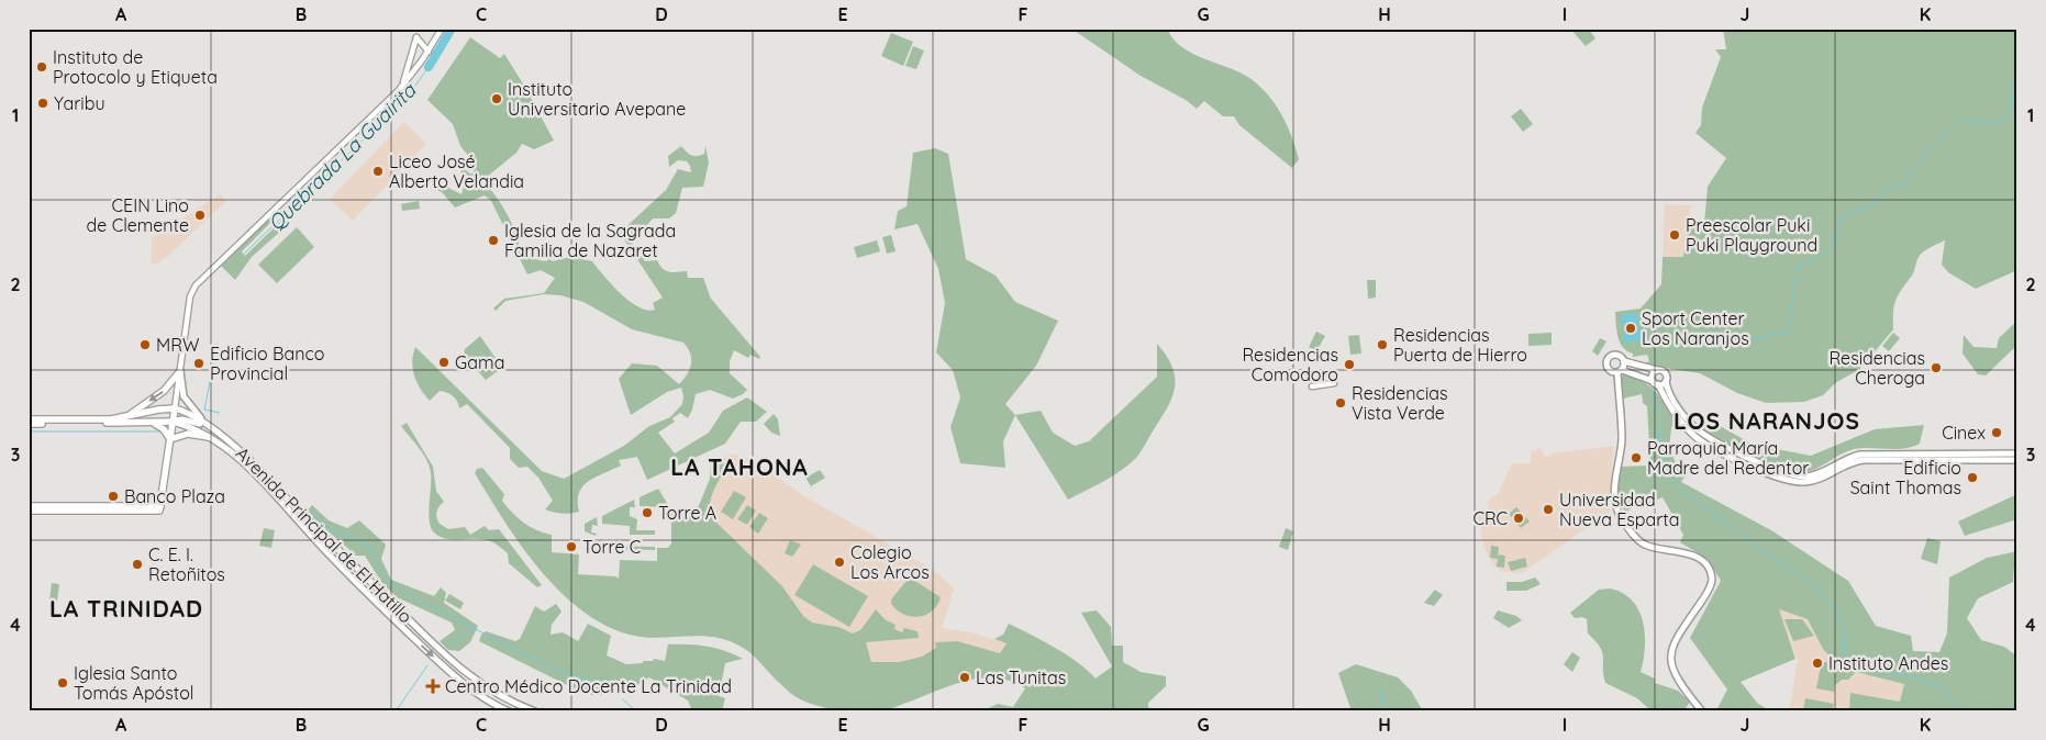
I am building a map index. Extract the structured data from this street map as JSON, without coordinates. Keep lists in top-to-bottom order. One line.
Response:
{"streets":{"main road":["Avenida Principal de El Hatillo"]},"districts":["LOS NARANJOS","LA TAHONA","LA TRINIDAD"],"water":["Quebrada La Guairita"],"places":{"other":["Instituto de Protocolo y Etiqueta","Instituto Universitario Avepane","Yaribu","Liceo José Alberto Velandia","CEIN Lino de Clemente","Preescolar Puki Puki Playground","Iglesia de la Sagrada Familia de Nazaret","Sport Center Los Naranjos","MRW","Residencias Puerta de Hierro","Gama","Edificio Banco Provincial","Residencias Comodoro","Residencias Cheroga","Residencias Vista Verde","Cinex","Parroquia María Madre del Redentor","Edificio Saint Thomas","Banco Plaza","Universidad Nueva Esparta","Torre A","CRC","Torre C","Colegio Los Arcos","C. E. I. Retoñitos","Instituto Andes","Las Tunitas","Iglesia Santo Tomás Apóstol"],"health":["Centro Médico Docente La Trinidad"]},"grid":{"columns":["A","B","C","D","E","F","G","H","I","J","K"],"rows":["1","2","3","4"]}}
